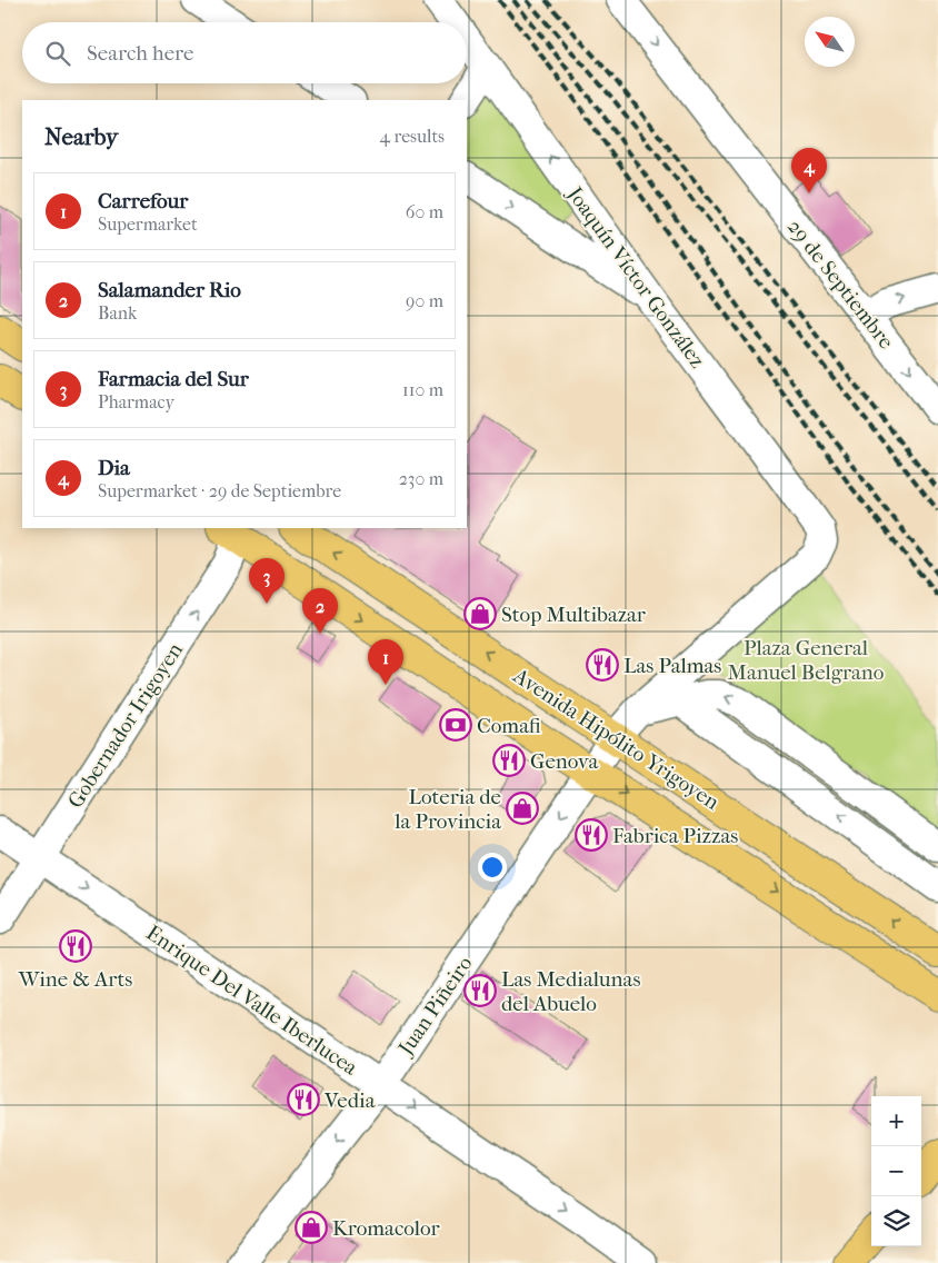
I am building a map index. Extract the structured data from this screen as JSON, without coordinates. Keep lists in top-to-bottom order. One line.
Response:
{"streets":{"main road":["Avenida Hipólito Yrigoyen"],"street":["Joaquín Víctor González","29 de Septiembre","Gobernador Irigoyen","Enrique Del Valle Iberlucea","Juan Piñeiro"]},"crossings":[["Joaquín Víctor González","Juan Piñeiro"],["Gobernador Irigoyen","Avenida Hipólito Yrigoyen"],["Gobernador Irigoyen","Enrique Del Valle Iberlucea"],["Avenida Hipólito Yrigoyen","Juan Piñeiro"],["Enrique Del Valle Iberlucea","Juan Piñeiro"]],"one_way":["Gobernador Irigoyen","Enrique Del Valle Iberlucea","Juan Piñeiro"],"parks":["Plaza General Manuel Belgrano"],"places":{"shop":["Stop Multibazar","Loteria de la Provincia","Kromacolor"],"restaurant":["Las Palmas","Genova","Fabrica Pizzas","Wine & Arts","Las Medialunas del Abuelo","Vedia"],"bank":["Comafi"]},"north":"top left","page":{"search":"Search here","heading":["Nearby","4 results"],"pins":["4","3","2","1"],"list":[{"mark":"1","name":"Carrefour","note":"Supermarket","value":"60 m"},{"mark":"2","name":"Salamander Rio","note":"Bank","value":"90 m"},{"mark":"3","name":"Farmacia del Sur","note":"Pharmacy","value":"110 m"},{"mark":"4","name":"Dia","note":"Supermarket · 29 de Septiembre","value":"230 m"}],"map_buttons":["+","−"]}}
